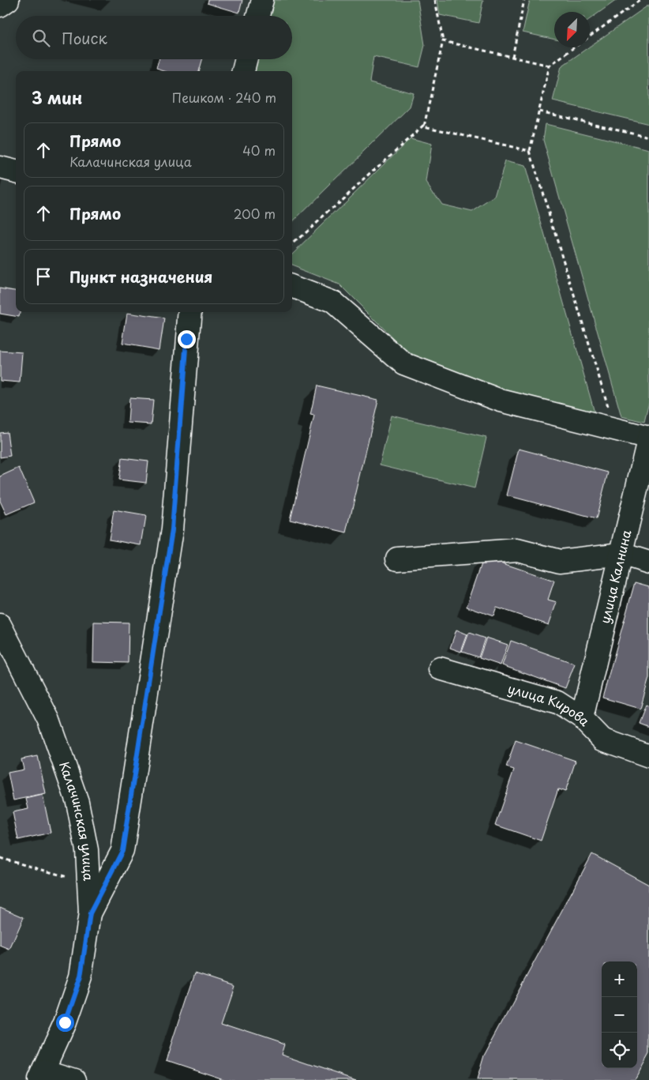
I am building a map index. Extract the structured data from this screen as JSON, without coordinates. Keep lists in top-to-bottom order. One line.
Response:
{"streets":{"street":["улица Калнина","улица Кирова","Калачинская улица"]},"crossings":[["улица Калнина","улица Кирова"]],"north":"bottom left","page":{"search":"Поиск","heading":["3 мин","Пешком · 240 m"],"list":[["Прямо","Калачинская улица","40 m"],["Прямо","200 m"],"Пункт назначения"],"map_buttons":["+","−"]}}
